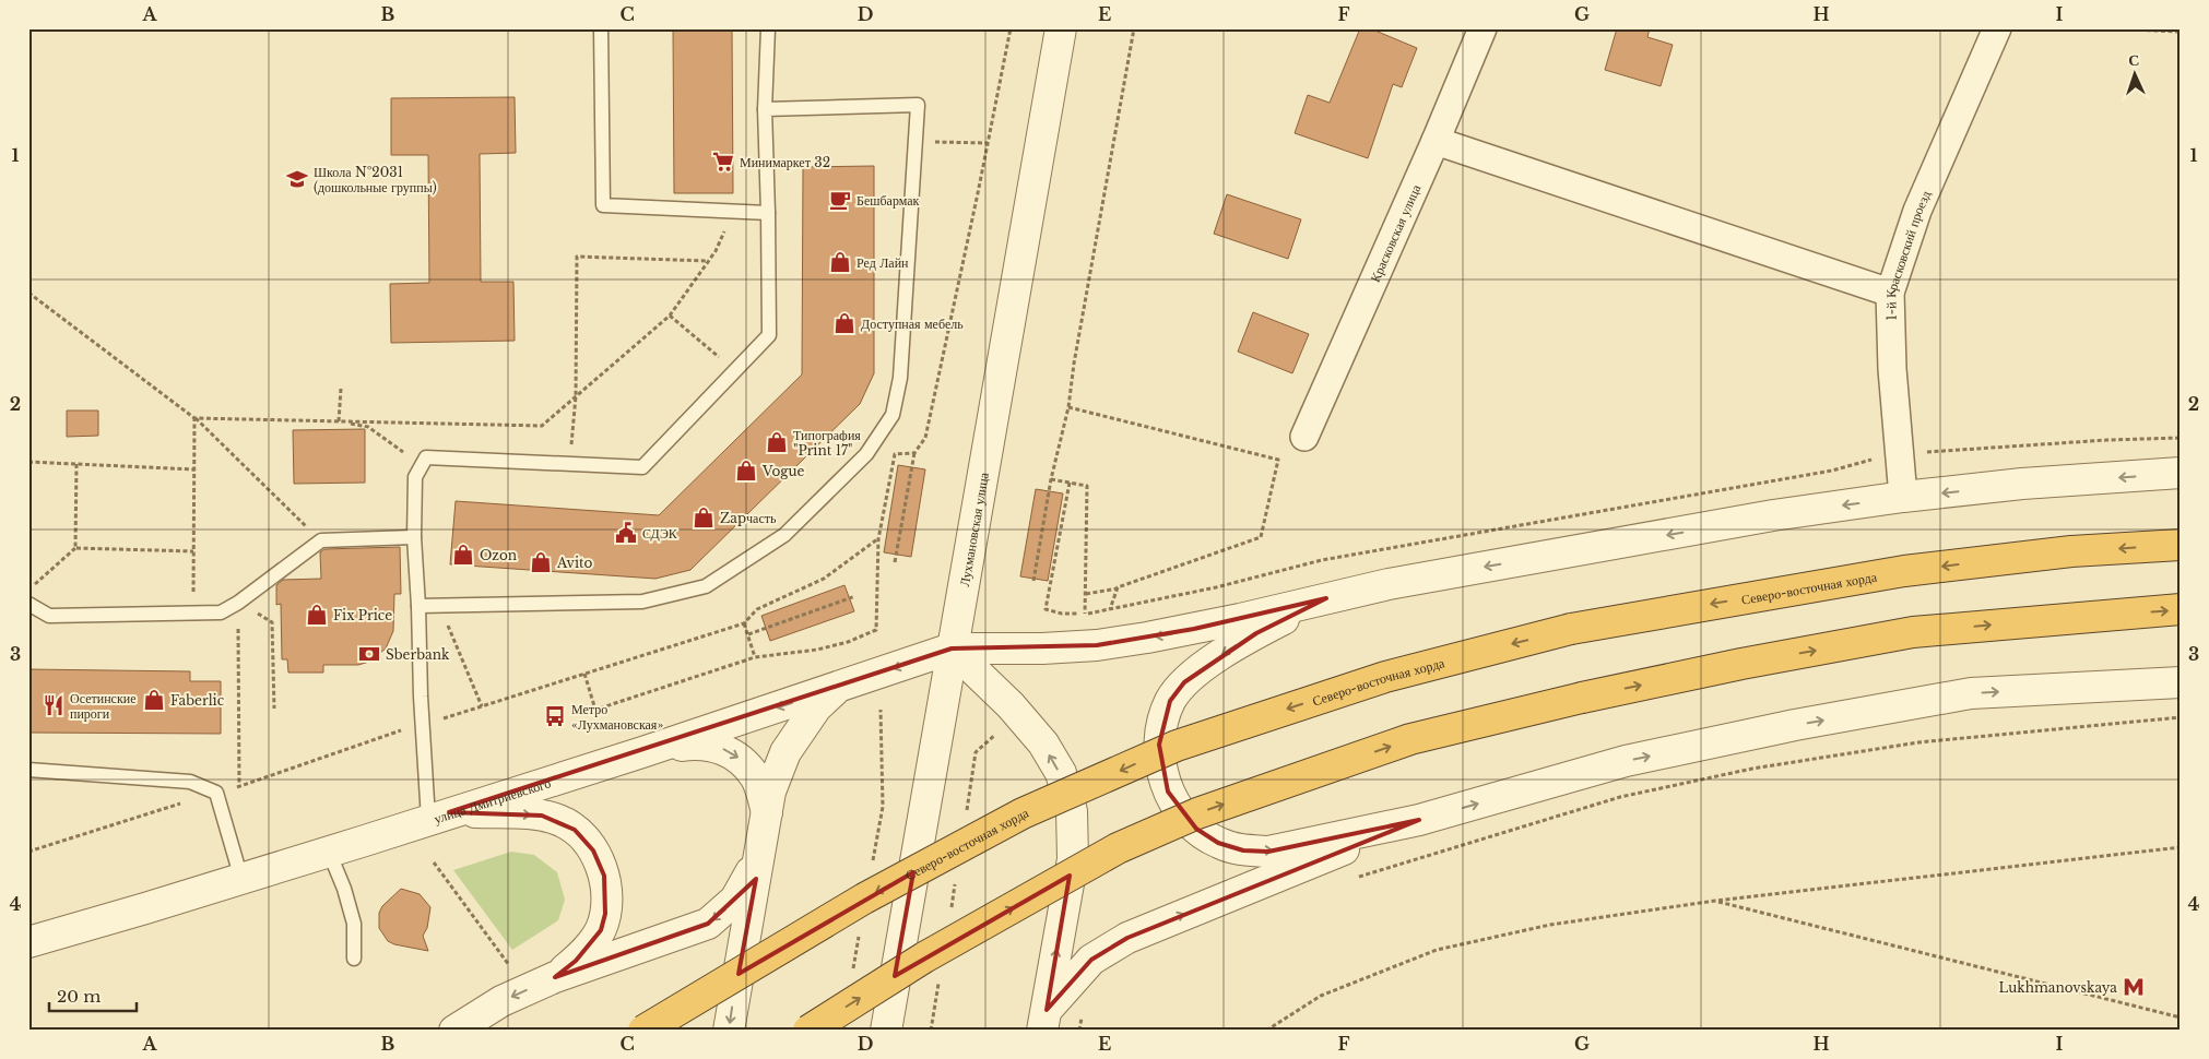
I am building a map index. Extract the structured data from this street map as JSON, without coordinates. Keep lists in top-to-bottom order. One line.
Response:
{"streets":{"highway":["Северо-восточная хорда"],"street":["Красковская улица","1-й Красковский проезд","Лухмановская улица","улица Дмитриевского"]},"crossings":[["Лухмановская улица","улица Дмитриевского"]],"places":{"supermarket":["Минимаркет 32"],"school or university":["Школа №2031 (дошкольные группы)"],"cafe":["Бешбармак"],"shop":["Ред Лайн","Доступная мебель","Типография \"Print 17\"","Vogue","Zapчасть","Ozon","Avito","Fix Price","Faberlic"],"public building":["СДЭК"],"bank":["Sberbank"],"restaurant":["Осетинские пироги"],"bus stop":["Метро «Лухмановская»"],"metro station":["Lukhmanovskaya"]},"scale_bar":"20 m","north":"top","grid":{"columns":["A","B","C","D","E","F","G","H","I"],"rows":["1","2","3","4"]}}
